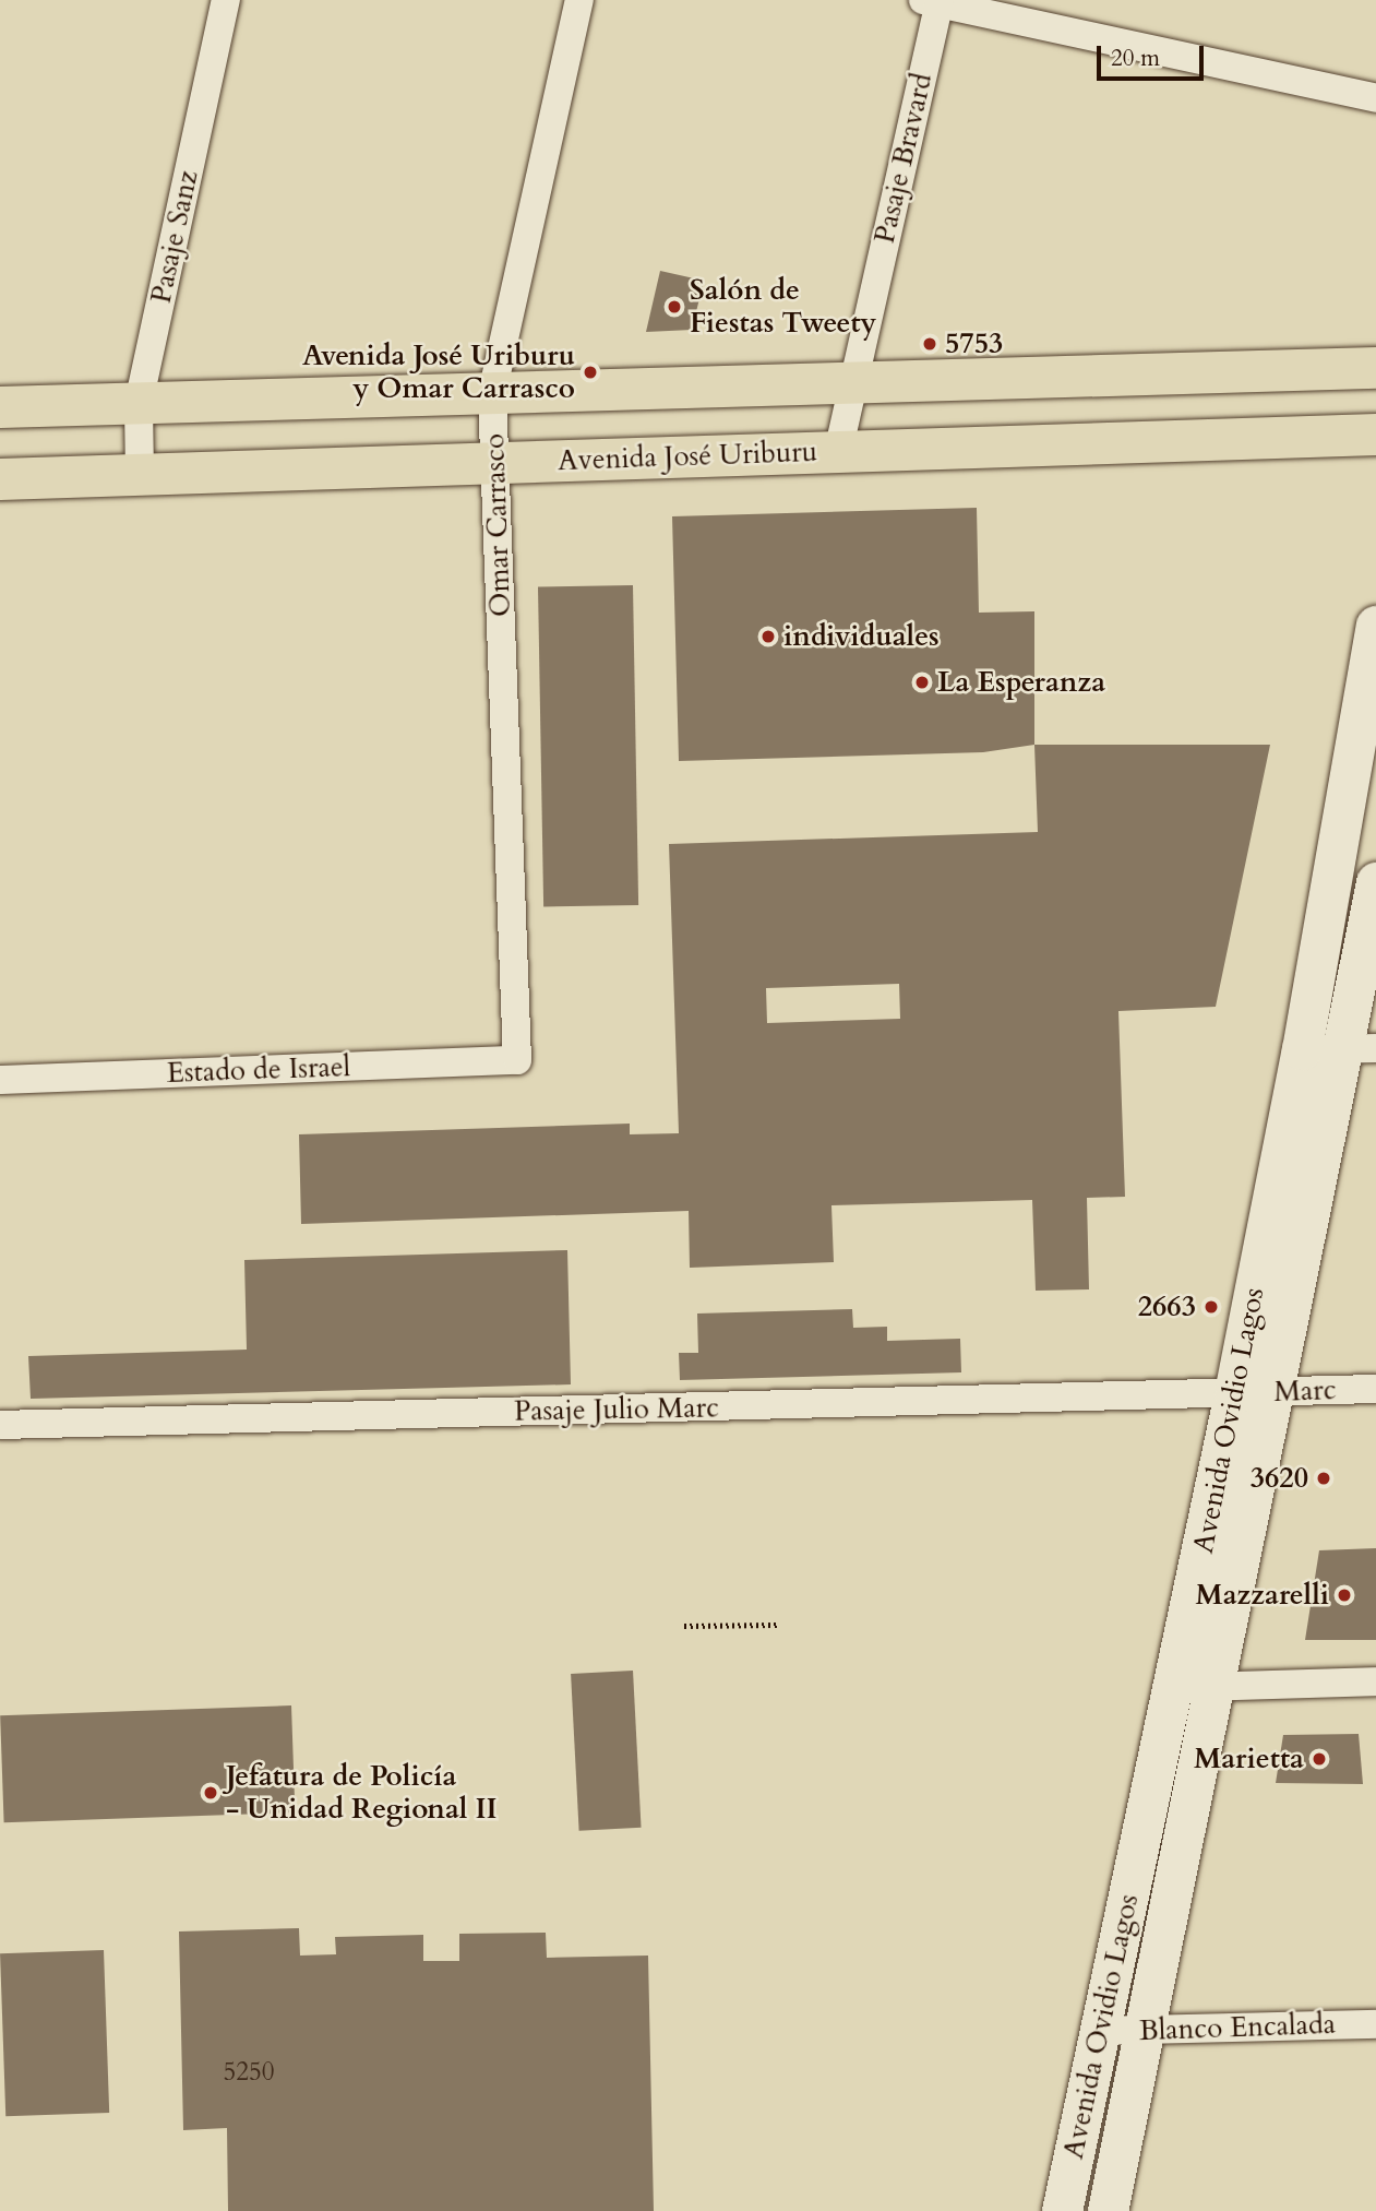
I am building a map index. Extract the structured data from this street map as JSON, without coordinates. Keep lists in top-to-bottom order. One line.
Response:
{"streets":{"main road":["Avenida José Uriburu","Avenida Ovidio Lagos"],"street":["Pasaje Bravard","Pasaje Sanz","Omar Carrasco","Estado de Israel","Marc","Pasaje Julio Marc","Blanco Encalada"]},"crossings":[["Pasaje Bravard","Avenida José Uriburu"],["Pasaje Sanz","Avenida José Uriburu"],["Avenida José Uriburu","Omar Carrasco"],["Omar Carrasco","Estado de Israel"],["Marc","Pasaje Julio Marc"],["Marc","Avenida Ovidio Lagos"],["Pasaje Julio Marc","Avenida Ovidio Lagos"],["Avenida Ovidio Lagos","Blanco Encalada"]],"places":["Salón de Fiestas Tweety","5753","Avenida José Uriburu y Omar Carrasco","individuales","La Esperanza","2663","3620","Mazzarelli","Marietta","Jefatura de Policía - Unidad Regional II"],"house_numbers":["5250"],"scale_bar":"20 m"}
